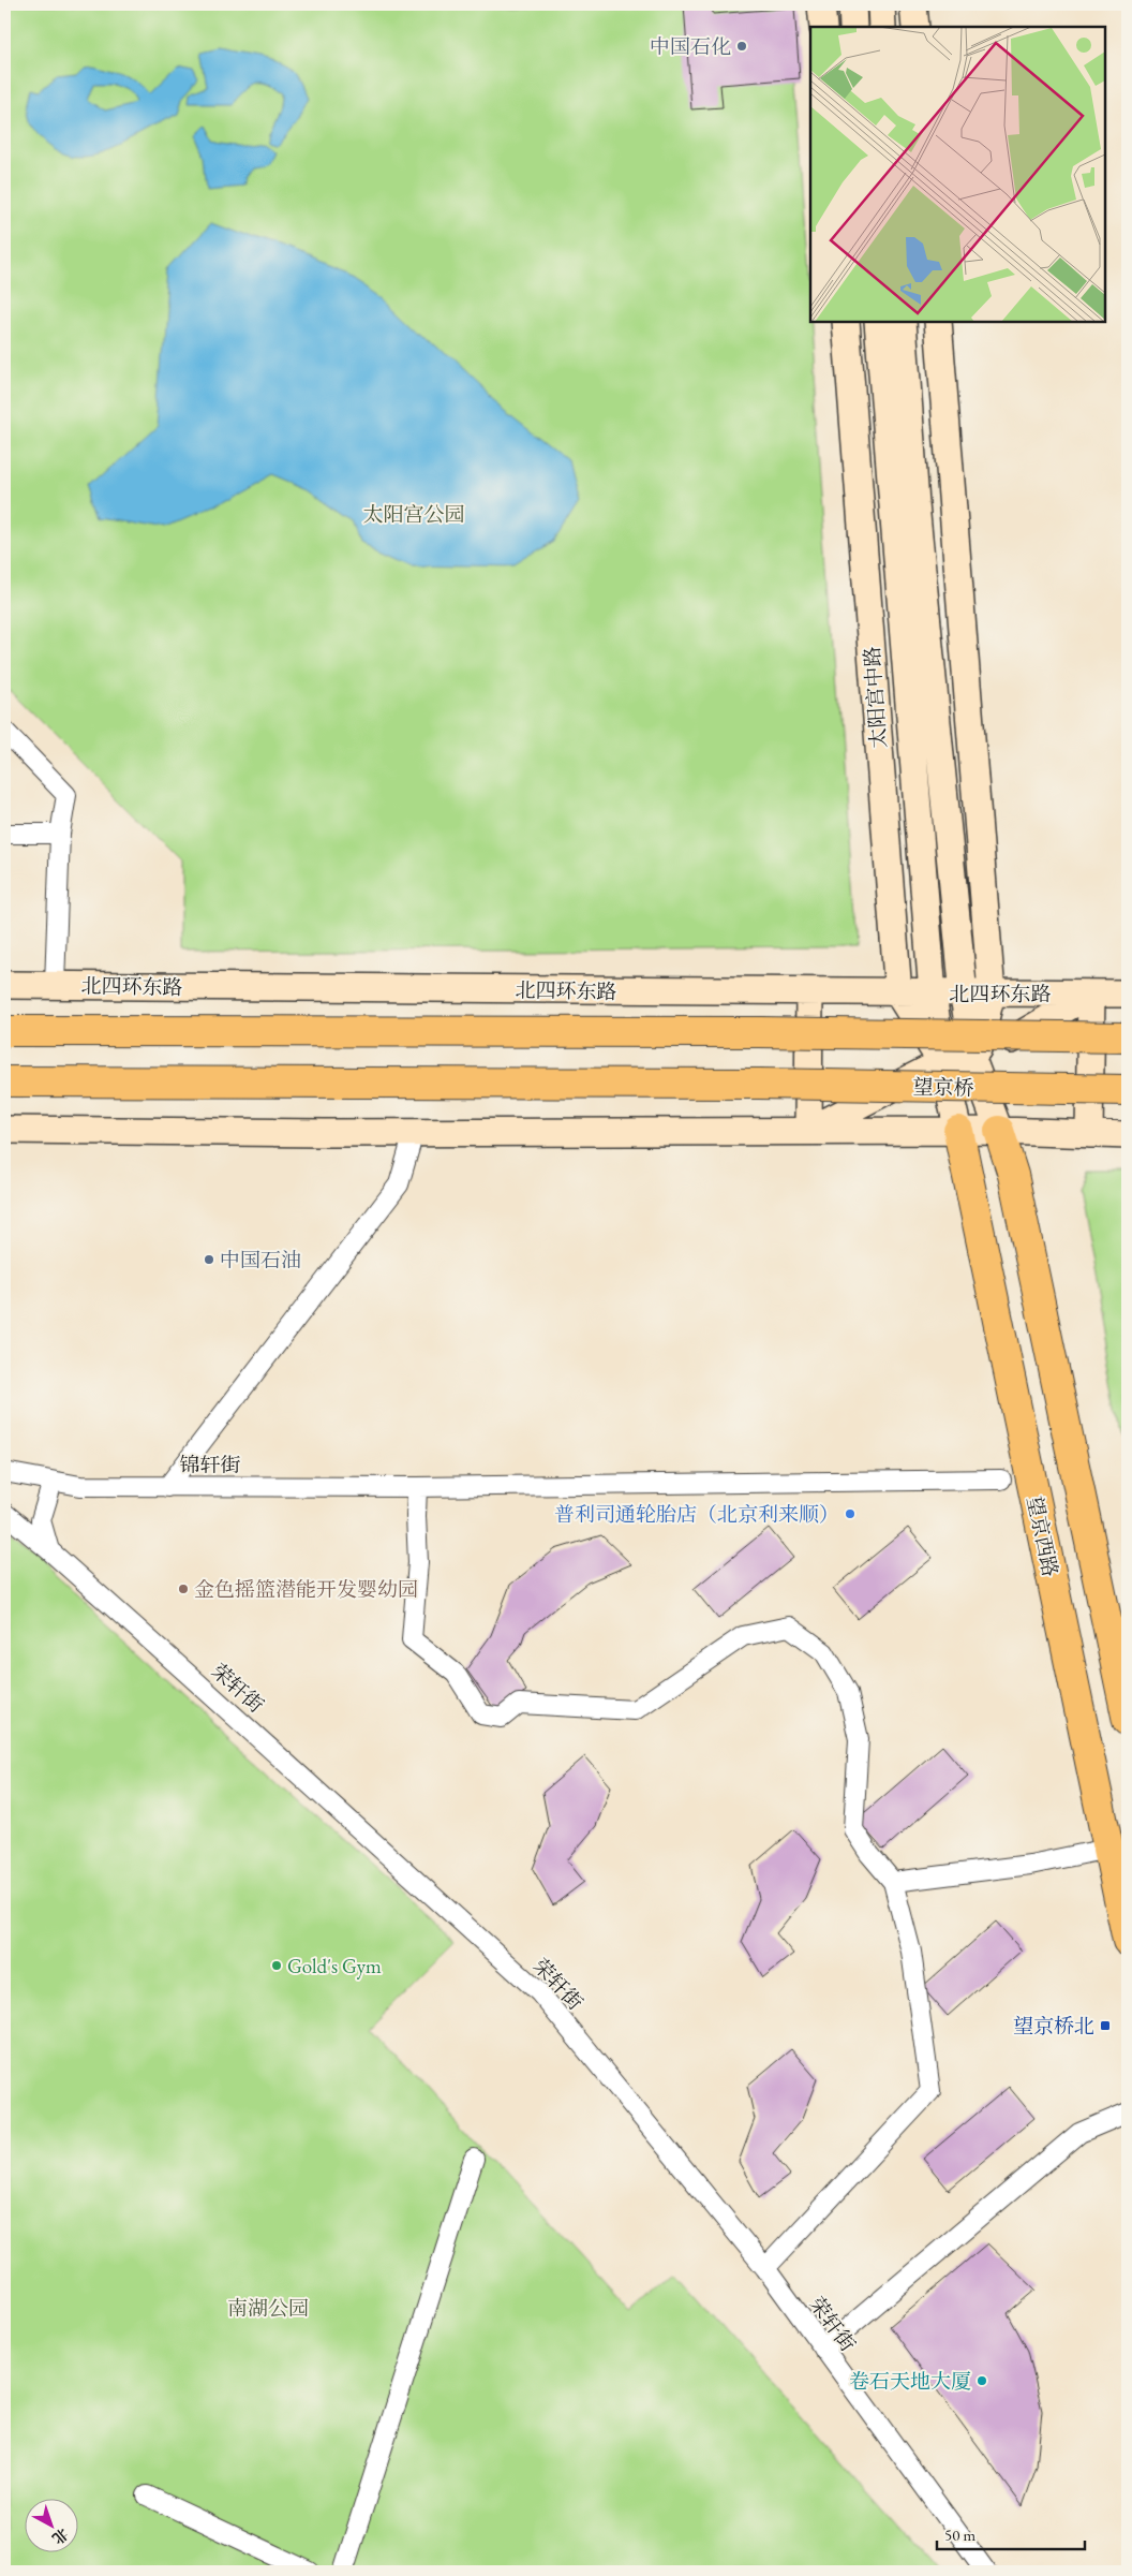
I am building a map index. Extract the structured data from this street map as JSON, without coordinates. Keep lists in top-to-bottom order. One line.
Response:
{"streets":{"main road":["北四环东路","望京桥","望京西路"],"street":["太阳宫中路","锦轩街","荣轩街"]},"crossings":[["太阳宫中路","北四环东路"]],"parks":["太阳宫公园","南湖公园"],"places":{"other":["中国石化","中国石油","普利司通轮胎店（北京利来顺）","金色摇篮潜能开发婴幼园","Gold's Gym","卷石天地大厦"],"transit":["望京桥北"]},"scale_bar":"50 m","north":"bottom right"}
